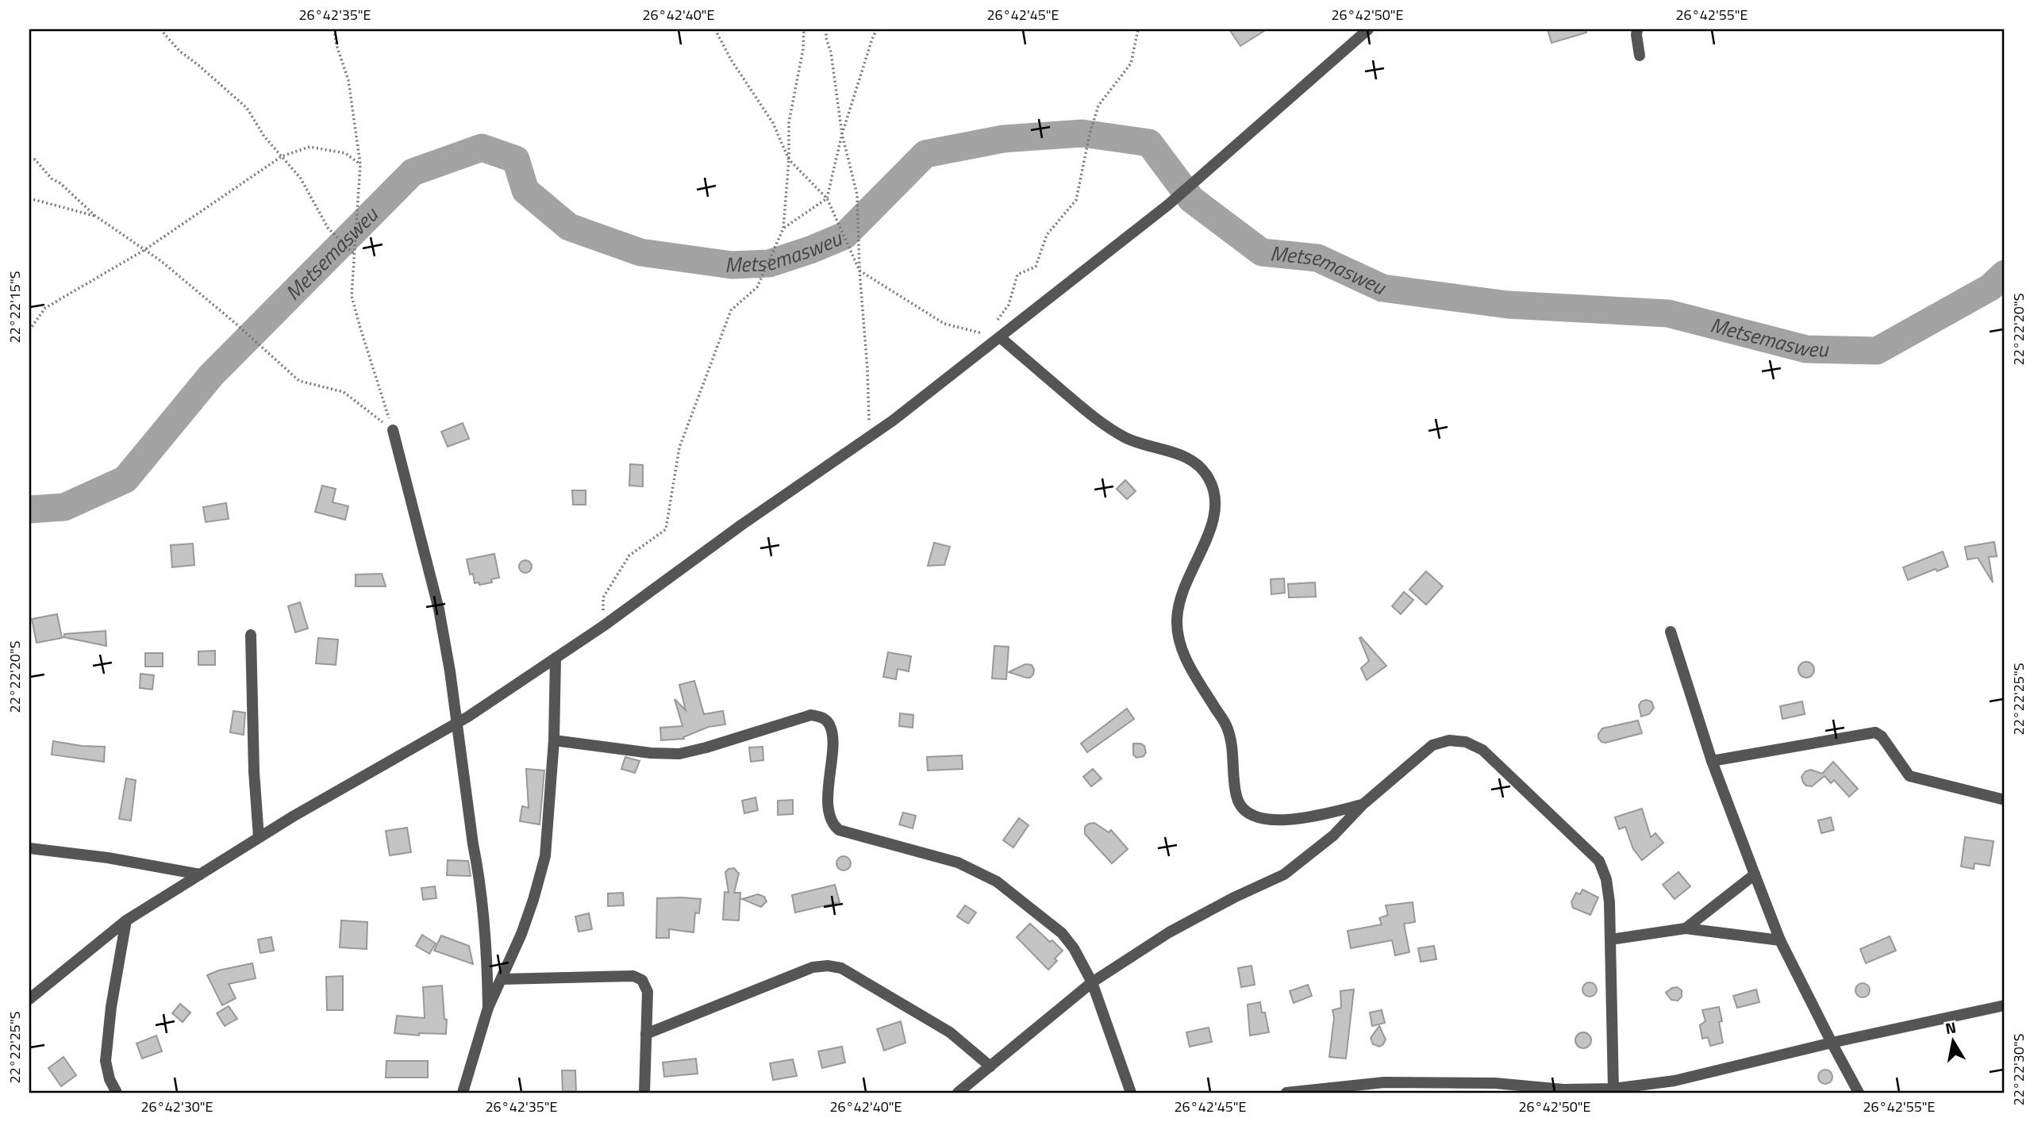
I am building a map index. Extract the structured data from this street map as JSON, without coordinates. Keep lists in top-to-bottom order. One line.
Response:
{"water":["Metsemasweu"],"north":"top","coordinates":["26°42'35\"E","26°42'40\"E","26°42'45\"E","26°42'50\"E","26°42'55\"E","22°22'15\"S","22°22'20\"S","22°22'25\"S","22°22'30\"S","26°42'30\"E"]}
